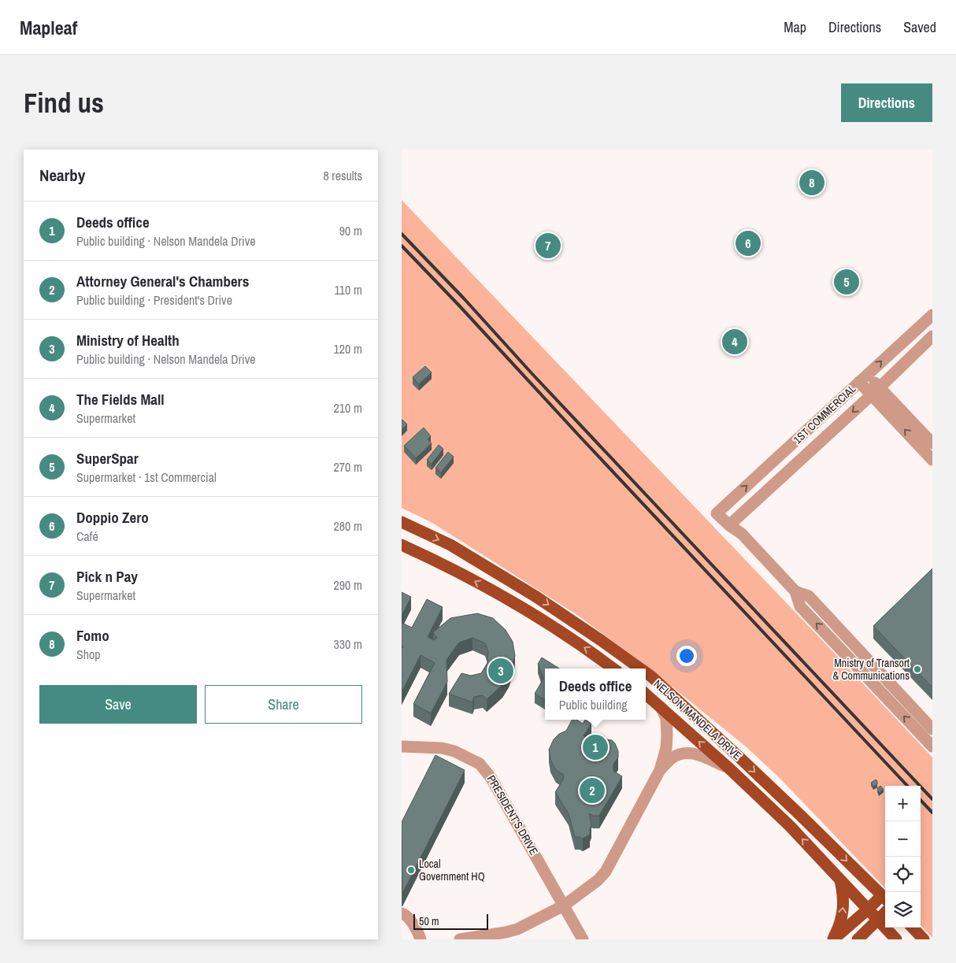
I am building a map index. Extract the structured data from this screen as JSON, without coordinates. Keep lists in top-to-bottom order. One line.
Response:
{"streets":{"main road":["NELSON MANDELA DRIVE"],"street":["1ST COMMERCIAL","PRESIDENT'S DRIVE"]},"places":["Mnistry of Transort & Communications","Local Government HQ"],"scale_bar":"50 m","page":{"header":"Mapleaf","nav":["Map","Directions","Saved"],"buttons":["Directions",["Save","Share"]],"title":"Find us","heading":["Nearby","8 results"],"pins":["8","6","7","5","4","3","1","2"],"list":[{"mark":"1","name":"Deeds office","note":"Public building · Nelson Mandela Drive","value":"90 m"},{"mark":"2","name":"Attorney General's Chambers","note":"Public building · President's Drive","value":"110 m"},{"mark":"3","name":"Ministry of Health","note":"Public building · Nelson Mandela Drive","value":"120 m"},{"mark":"4","name":"The Fields Mall","note":"Supermarket","value":"210 m"},{"mark":"5","name":"SuperSpar","note":"Supermarket · 1st Commercial","value":"270 m"},{"mark":"6","name":"Doppio Zero","note":"Café","value":"280 m"},{"mark":"7","name":"Pick n Pay","note":"Supermarket","value":"290 m"},{"mark":"8","name":"Fomo","note":"Shop","value":"330 m"}],"popup":["Deeds office","Public building"],"map_buttons":["+","−"],"scale":"50 m"}}
